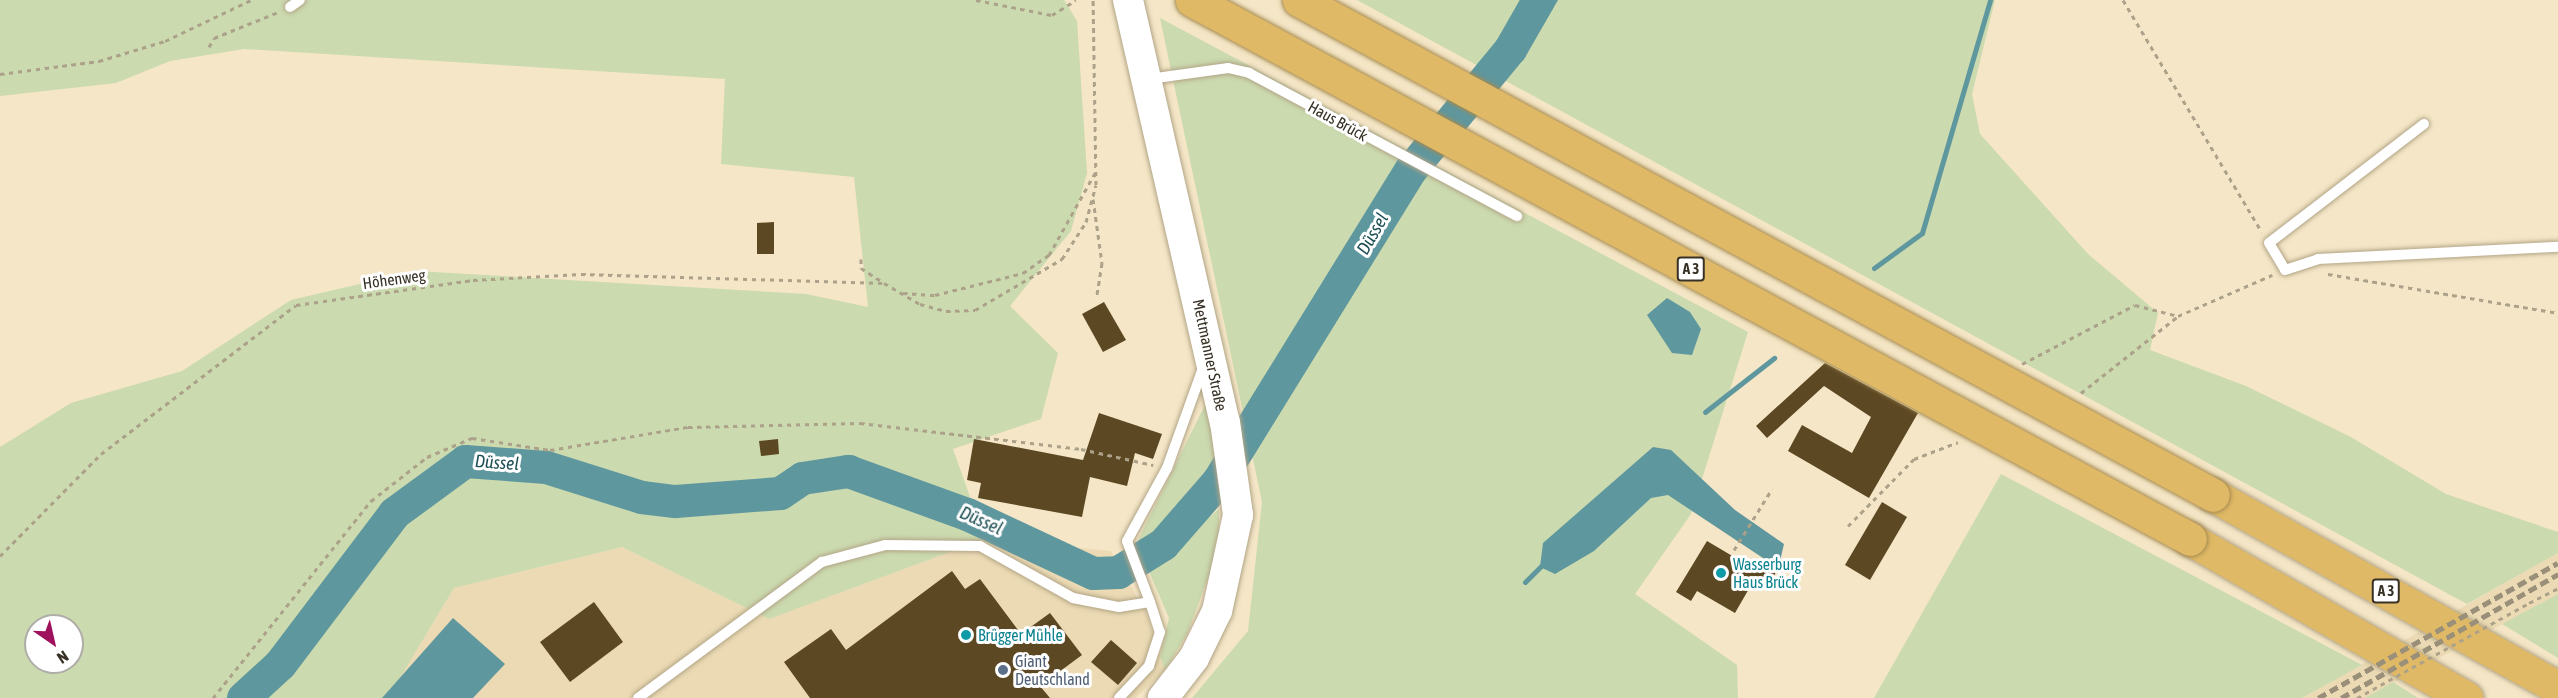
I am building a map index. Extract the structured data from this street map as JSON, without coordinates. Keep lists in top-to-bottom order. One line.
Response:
{"streets":{"highway":["A 3"],"main road":["Mettmanner Straße"],"lane":["Haus Brück"],"path":["Höhenweg"]},"crossings":[["Haus Brück","Mettmanner Straße"]],"water":["Düssel"],"places":["Wasserburg Haus Brück","Brügger Mühle","Giant Deutschland"],"north":"bottom right"}
